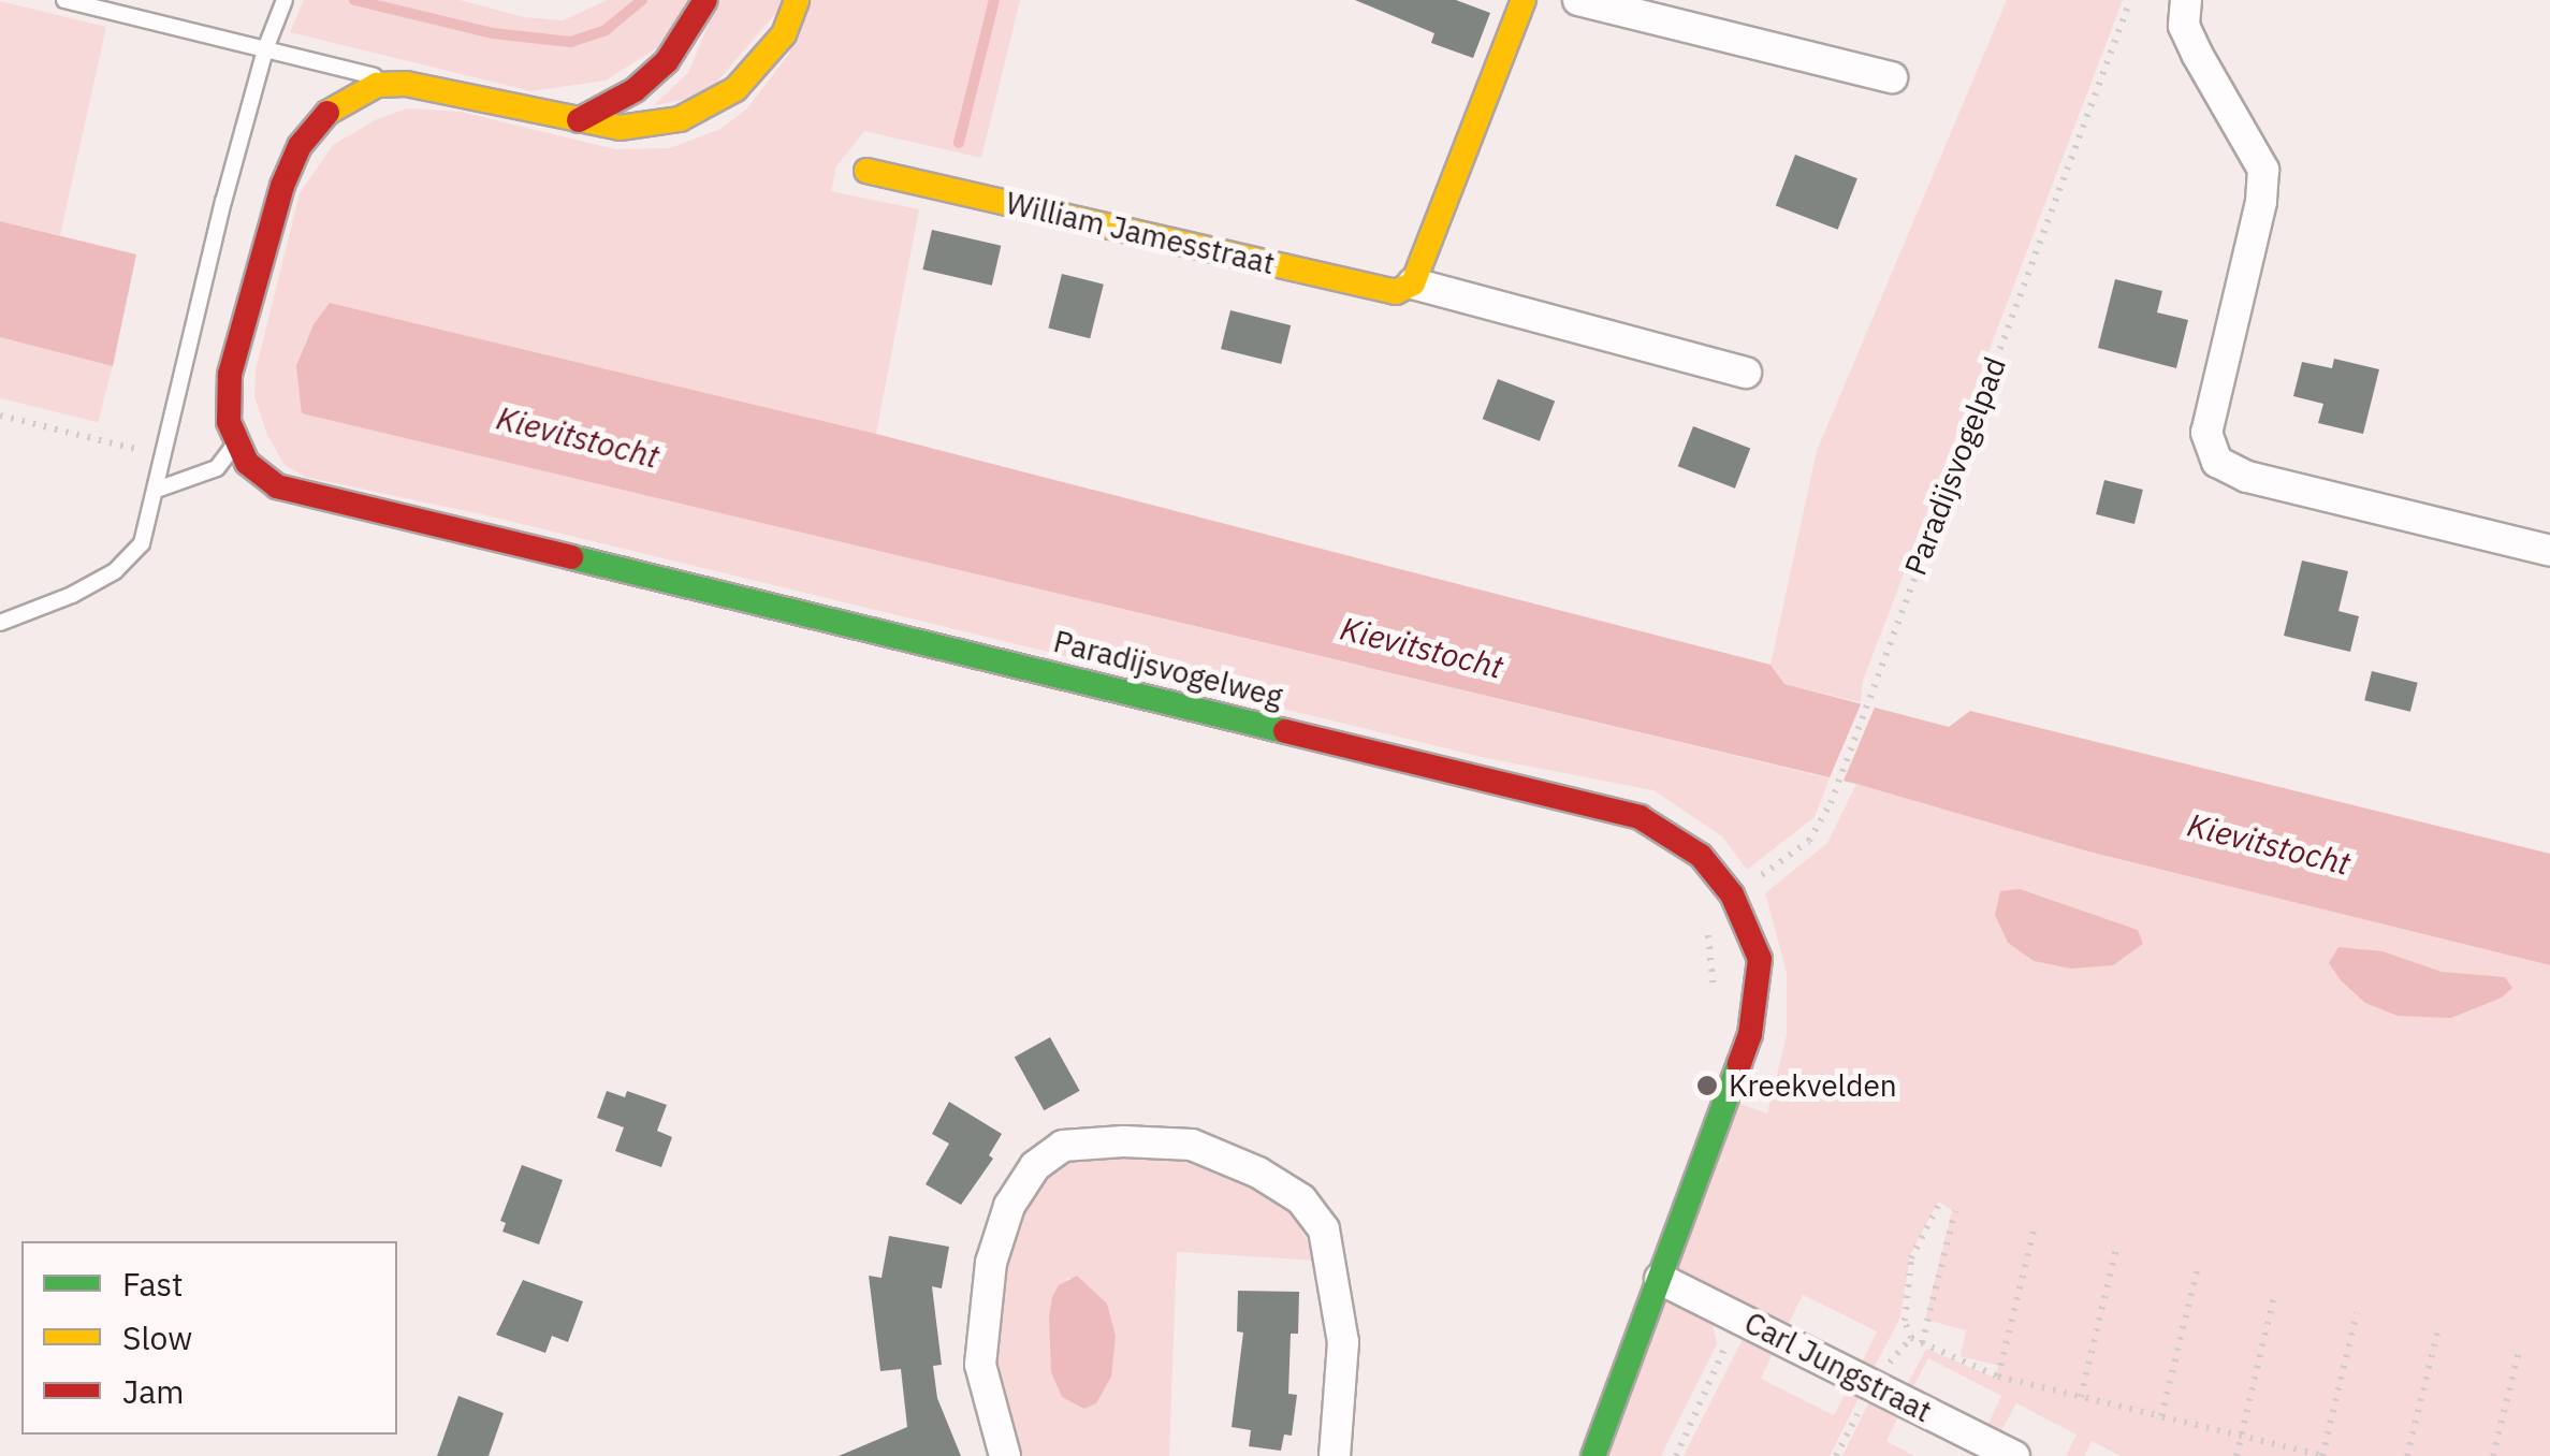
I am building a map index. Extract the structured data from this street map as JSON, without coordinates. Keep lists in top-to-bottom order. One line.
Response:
{"streets":{"street":["William Jamesstraat","Paradijsvogelweg","Carl Jungstraat"],"path":["Paradijsvogelpad"]},"crossings":[["Paradijsvogelpad","Paradijsvogelweg"],["Paradijsvogelweg","Carl Jungstraat"]],"water":["Kievitstocht"],"places":["Kreekvelden"],"legend":["Fast","Slow","Jam"]}
